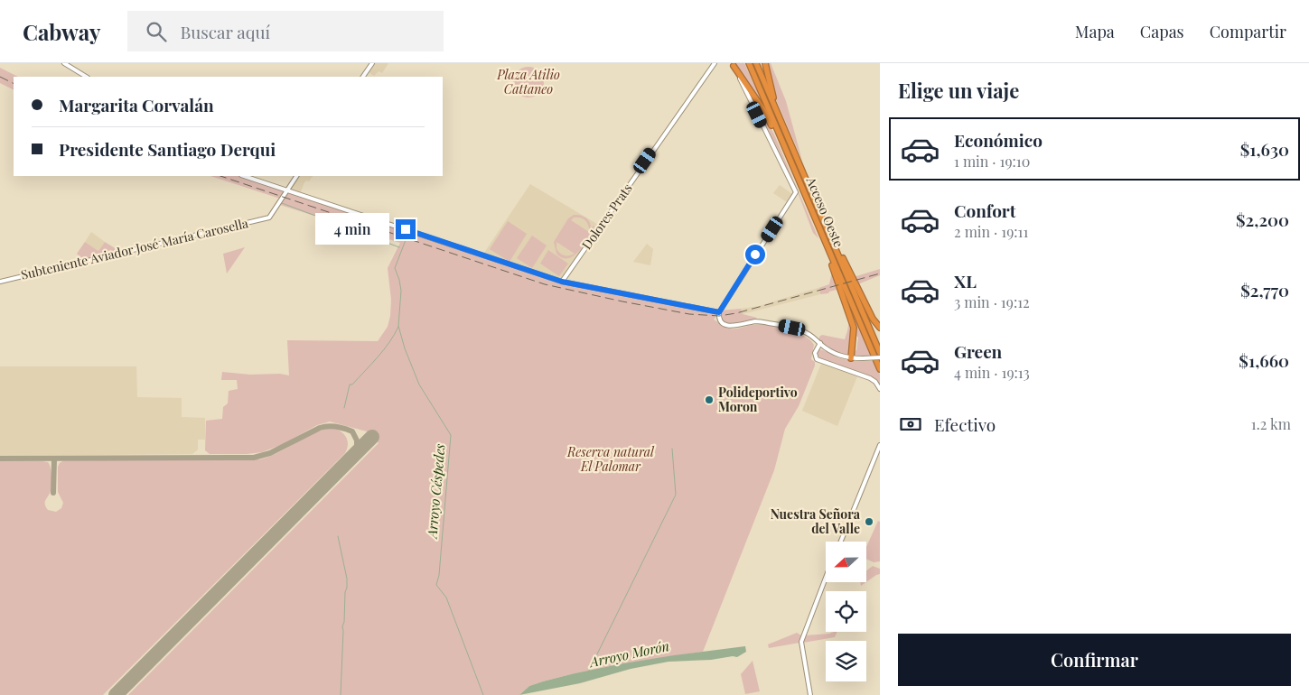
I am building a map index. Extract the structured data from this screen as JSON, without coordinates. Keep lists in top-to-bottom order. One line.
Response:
{"streets":{"highway":["Acceso Oeste"],"street":["Dolores Prats","Subteniente Aviador José María Carosella"]},"water":["Arroyo Céspedes","Arroyo Morón"],"parks":["Plaza Atilio Cattaneo","Reserva natural El Palomar"],"places":["Polideportivo Moron","Nuestra Señora del Valle"],"north":"left","page":{"header":"Cabway","search":"Buscar aquí","nav":["Mapa","Capas","Compartir"],"heading":"Elige un viaje","banner":["Margarita Corvalán","Presidente Santiago Derqui"],"list":[{"name":"Económico","note":"1 min · 19:10","value":"$1,630"},{"name":"Confort","note":"2 min · 19:11","value":"$2,200"},{"name":"XL","note":"3 min · 19:12","value":"$2,770"},{"name":"Green","note":"4 min · 19:13","value":"$1,660"}],"bubble":"4 min","pay":["Efectivo","1.2 km"],"buttons":"Confirmar"}}
